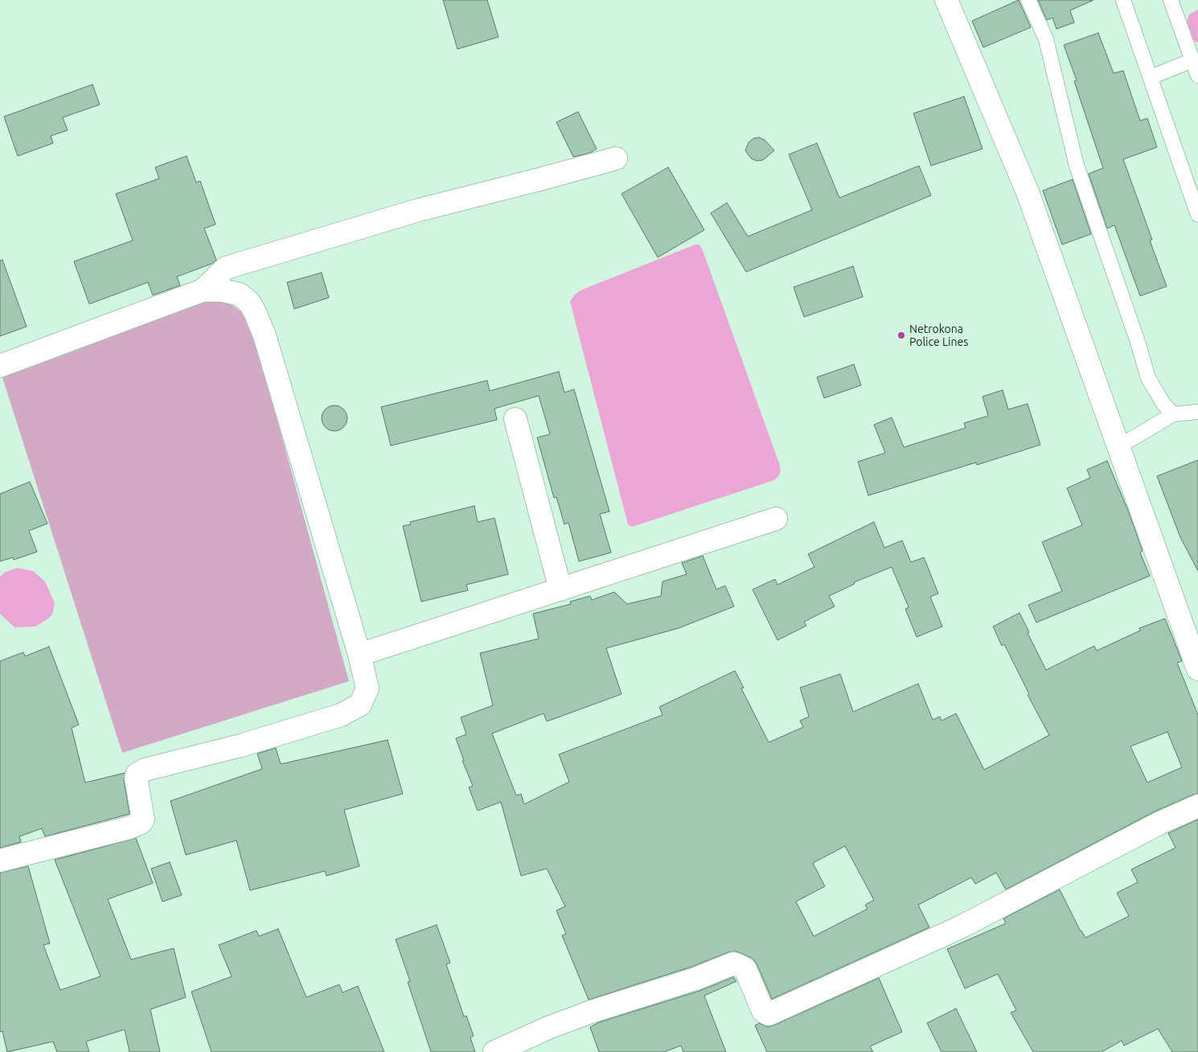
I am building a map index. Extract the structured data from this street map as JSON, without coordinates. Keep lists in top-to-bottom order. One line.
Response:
{"places":["Netrokona Police Lines"]}
